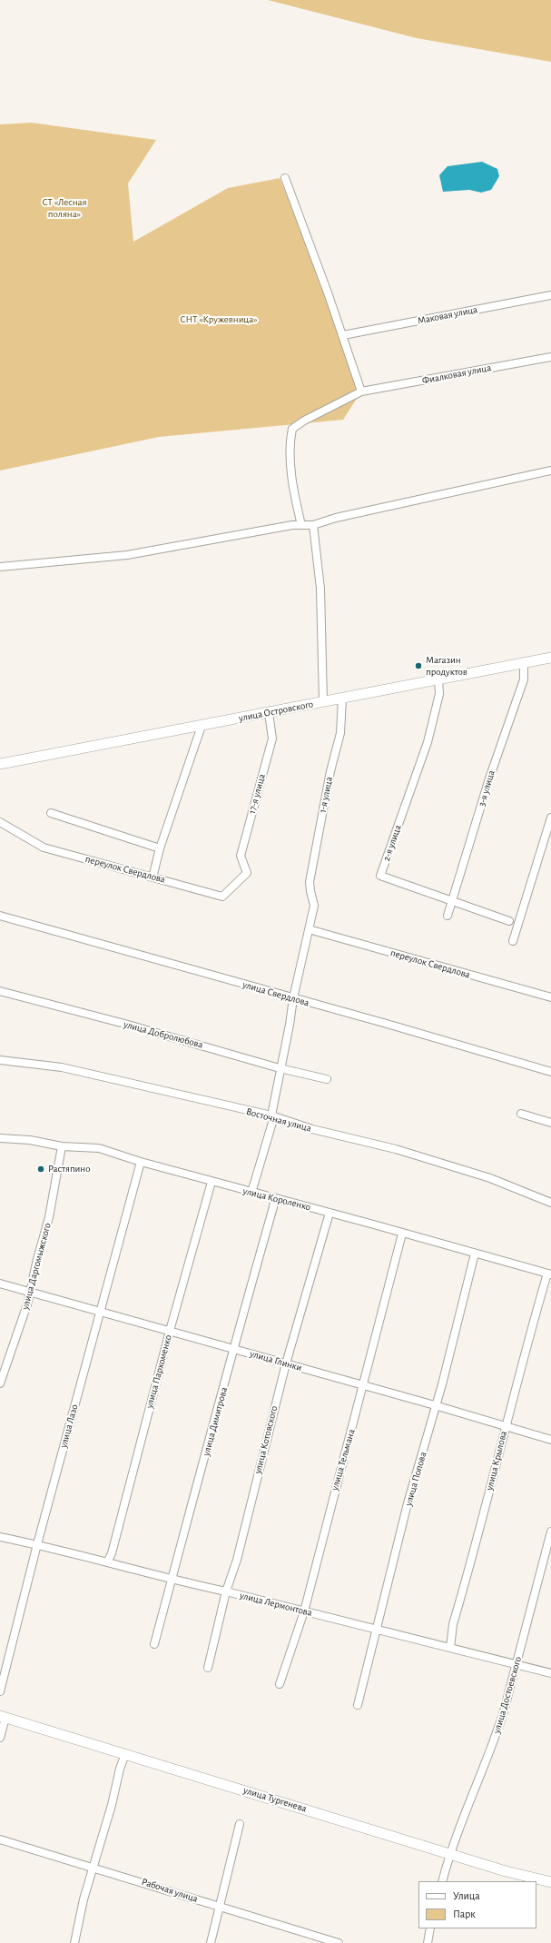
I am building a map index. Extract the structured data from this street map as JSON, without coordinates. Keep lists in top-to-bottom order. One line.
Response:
{"streets":{"street":["Маковая улица","Фиалковая улица","улица Островского","3-я улица","17-я улица","1-я улица","2-я улица","переулок Свердлова","улица Свердлова","улица Добролюбова","Восточная улица","улица Короленко","улица Даргомыжского","улица Глинки","улица Пархоменко","улица Димитрова","улица Лазо","улица Котовского","улица Тельмана","улица Крылова","улица Попова","улица Лермонтова","улица Достоевского","улица Тургенева","Рабочая улица"]},"crossings":[["улица Островского","3-я улица"],["улица Островского","17-я улица"],["улица Островского","1-я улица"],["улица Островского","2-я улица"],["3-я улица","2-я улица"],["17-я улица","переулок Свердлова"],["1-я улица","переулок Свердлова"],["1-я улица","улица Свердлова"],["1-я улица","улица Добролюбова"],["1-я улица","Восточная улица"],["1-я улица","улица Короленко"],["улица Короленко","улица Даргомыжского"],["улица Короленко","улица Пархоменко"],["улица Короленко","улица Димитрова"],["улица Короленко","улица Лазо"],["улица Короленко","улица Котовского"],["улица Короленко","улица Тельмана"],["улица Короленко","улица Крылова"],["улица Короленко","улица Попова"],["улица Даргомыжского","улица Глинки"],["улица Глинки","улица Пархоменко"],["улица Глинки","улица Димитрова"],["улица Глинки","улица Лазо"],["улица Глинки","улица Котовского"],["улица Глинки","улица Тельмана"],["улица Глинки","улица Крылова"],["улица Глинки","улица Попова"],["улица Пархоменко","улица Лермонтова"],["улица Димитрова","улица Лермонтова"],["улица Лазо","улица Лермонтова"],["улица Котовского","улица Лермонтова"],["улица Тельмана","улица Лермонтова"],["улица Крылова","улица Лермонтова"],["улица Попова","улица Лермонтова"],["улица Лермонтова","улица Достоевского"],["улица Достоевского","улица Тургенева"]],"parks":["СТ «Лесная поляна»","СНТ «Кружевница»"],"places":["Магазин продуктов","Растяпино"],"legend":["Улица","Парк"]}
